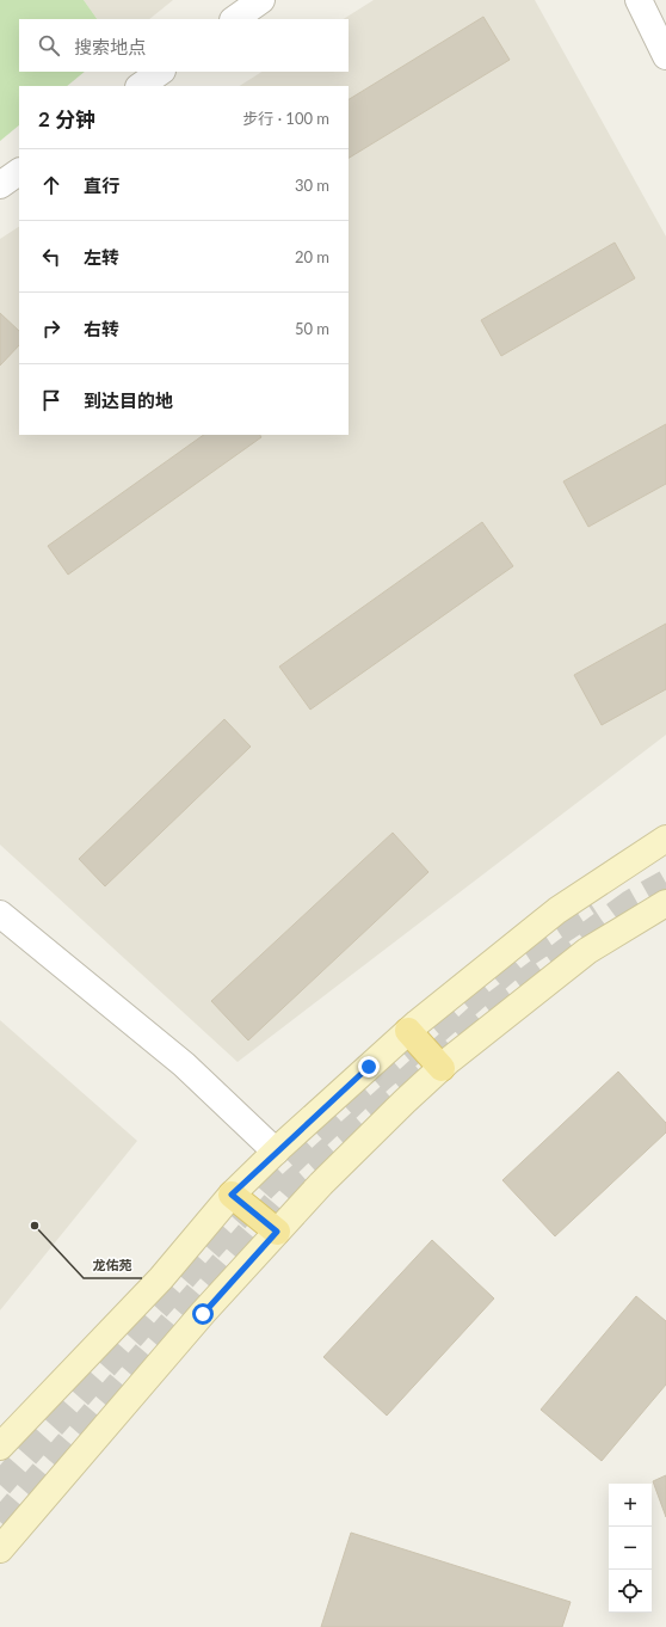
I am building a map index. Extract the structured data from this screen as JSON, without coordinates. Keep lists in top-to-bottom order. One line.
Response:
{"places":["龙佑苑"],"page":{"search":"搜索地点","heading":["2 分钟","步行 · 100 m"],"list":[["直行","30 m"],["左转","20 m"],["右转","50 m"],"到达目的地"],"map_buttons":["+","−"]}}
